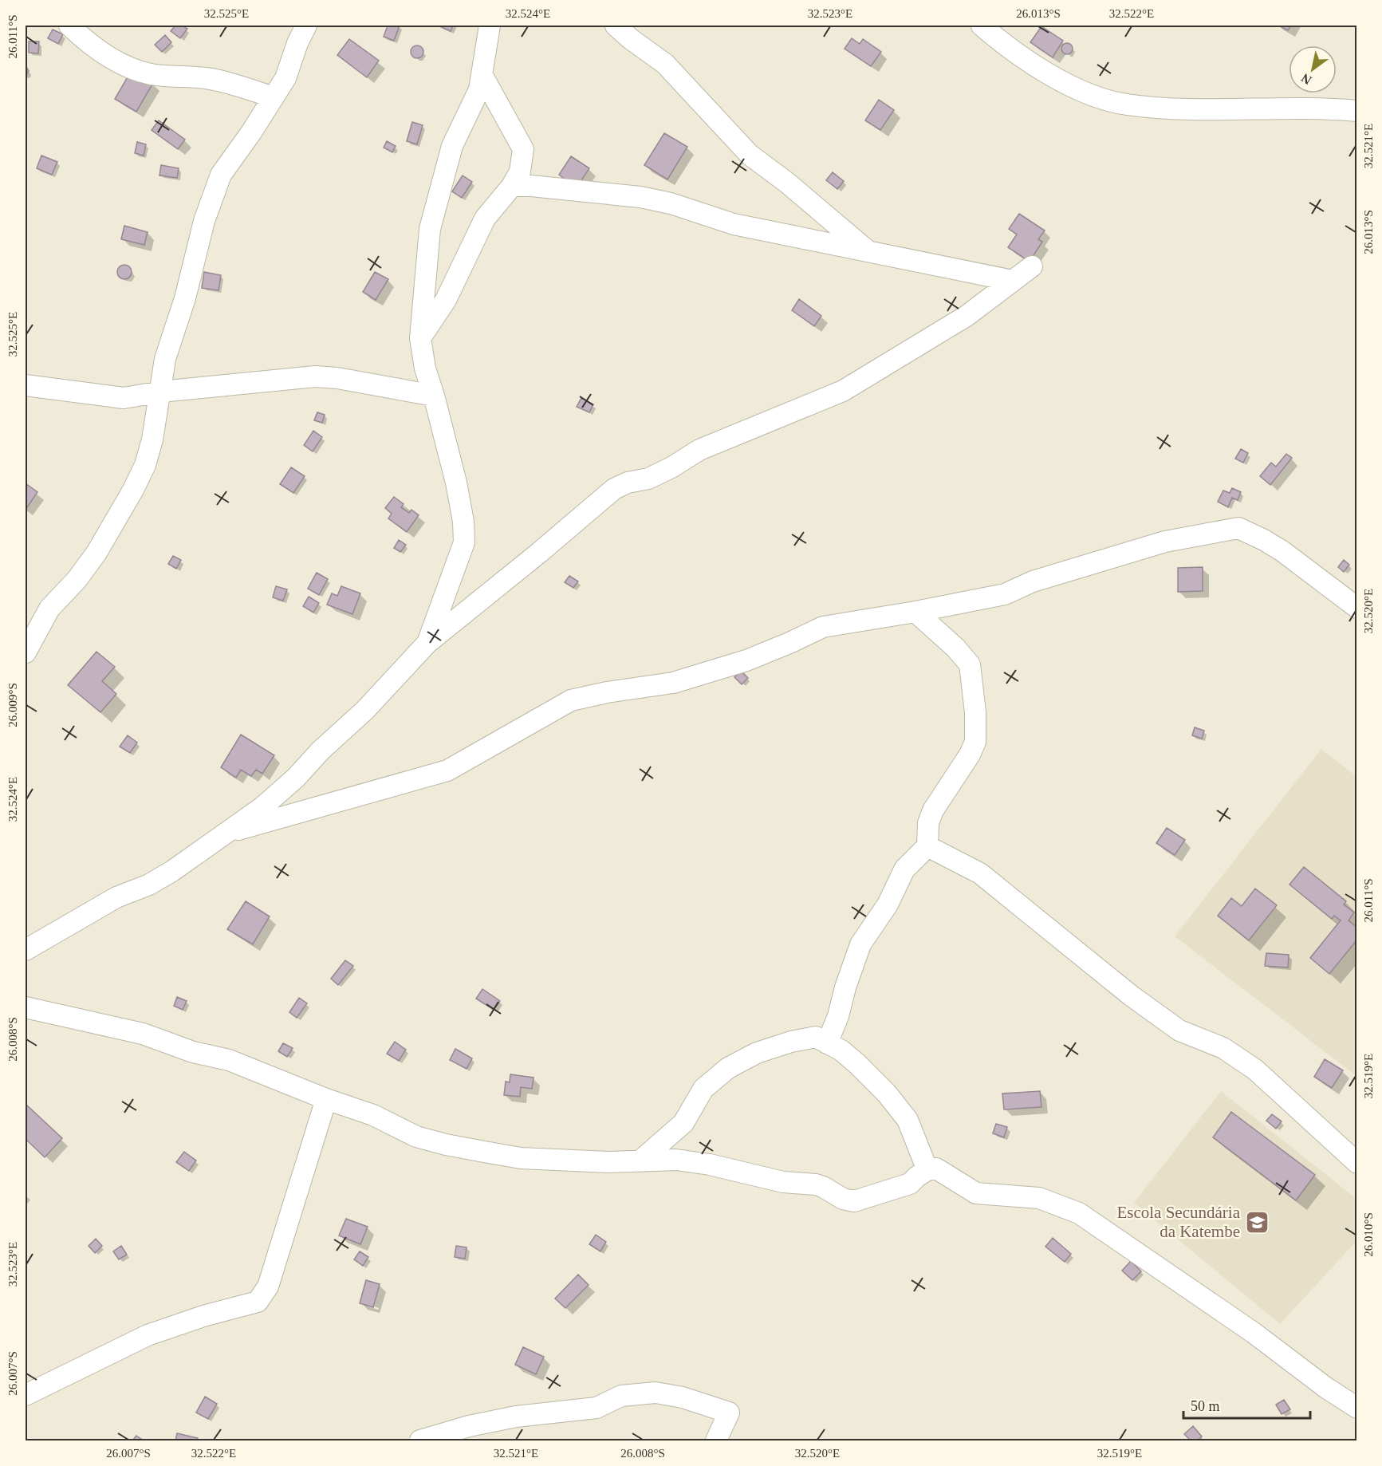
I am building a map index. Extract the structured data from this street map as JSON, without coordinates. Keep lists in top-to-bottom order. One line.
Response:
{"places":{"school or university":["Escola Secundária da Katembe"]},"scale_bar":"50 m","north":"bottom left","coordinates":["32.525°E","32.524°E","32.523°E","26.013°S","32.522°E","26.011°S","32.521°E","32.520°E","26.009°S","26.008°S","32.519°E","26.010°S","26.007°S"]}
